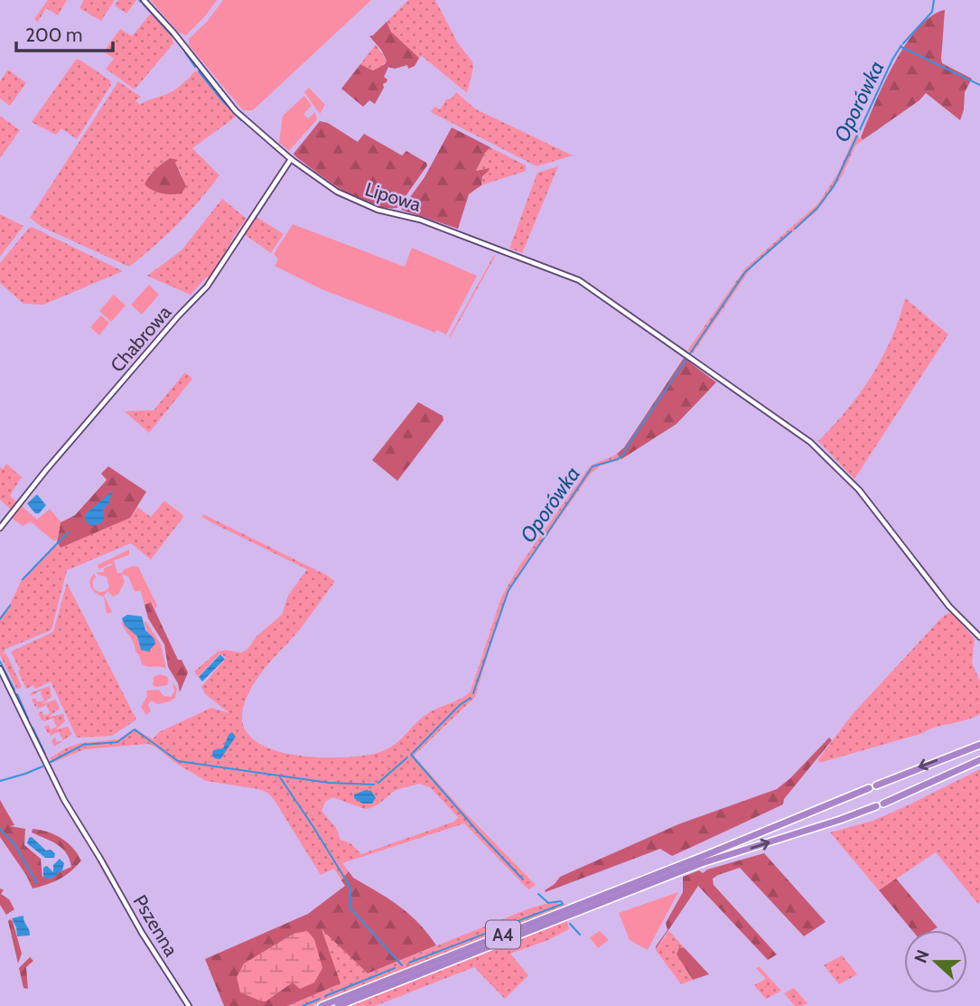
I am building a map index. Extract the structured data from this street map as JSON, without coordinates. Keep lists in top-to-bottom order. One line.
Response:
{"streets":{"highway":["A4"],"street":["Lipowa","Chabrowa","Pszenna"]},"crossings":[["Lipowa","Chabrowa"]],"water":["Oporówka"],"scale_bar":"200 m","north":"left"}
